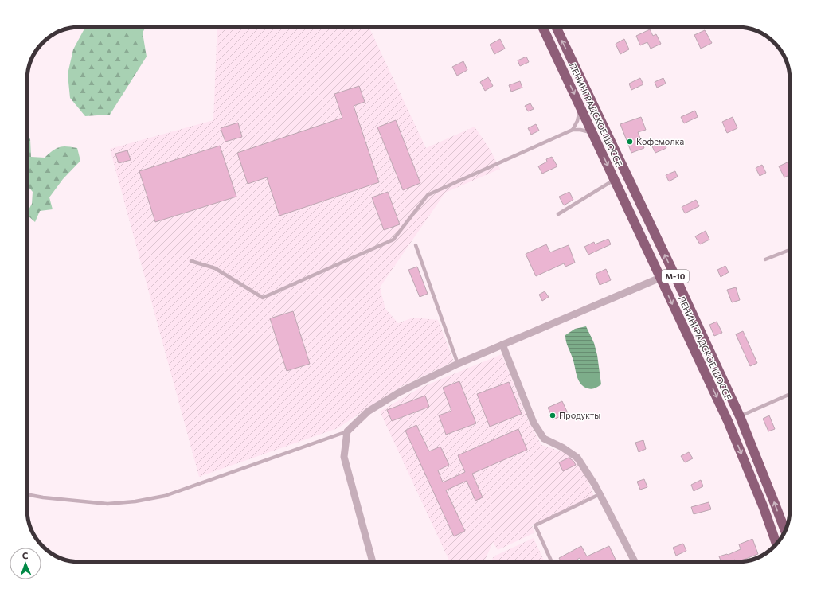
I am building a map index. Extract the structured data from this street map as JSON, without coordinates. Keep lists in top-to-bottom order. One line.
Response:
{"streets":{"highway":["ЛЕНИНГРАДСКОЕ ШОССЕ","М-10"]},"places":["Кофемолка","Продукты"],"north":"top"}
